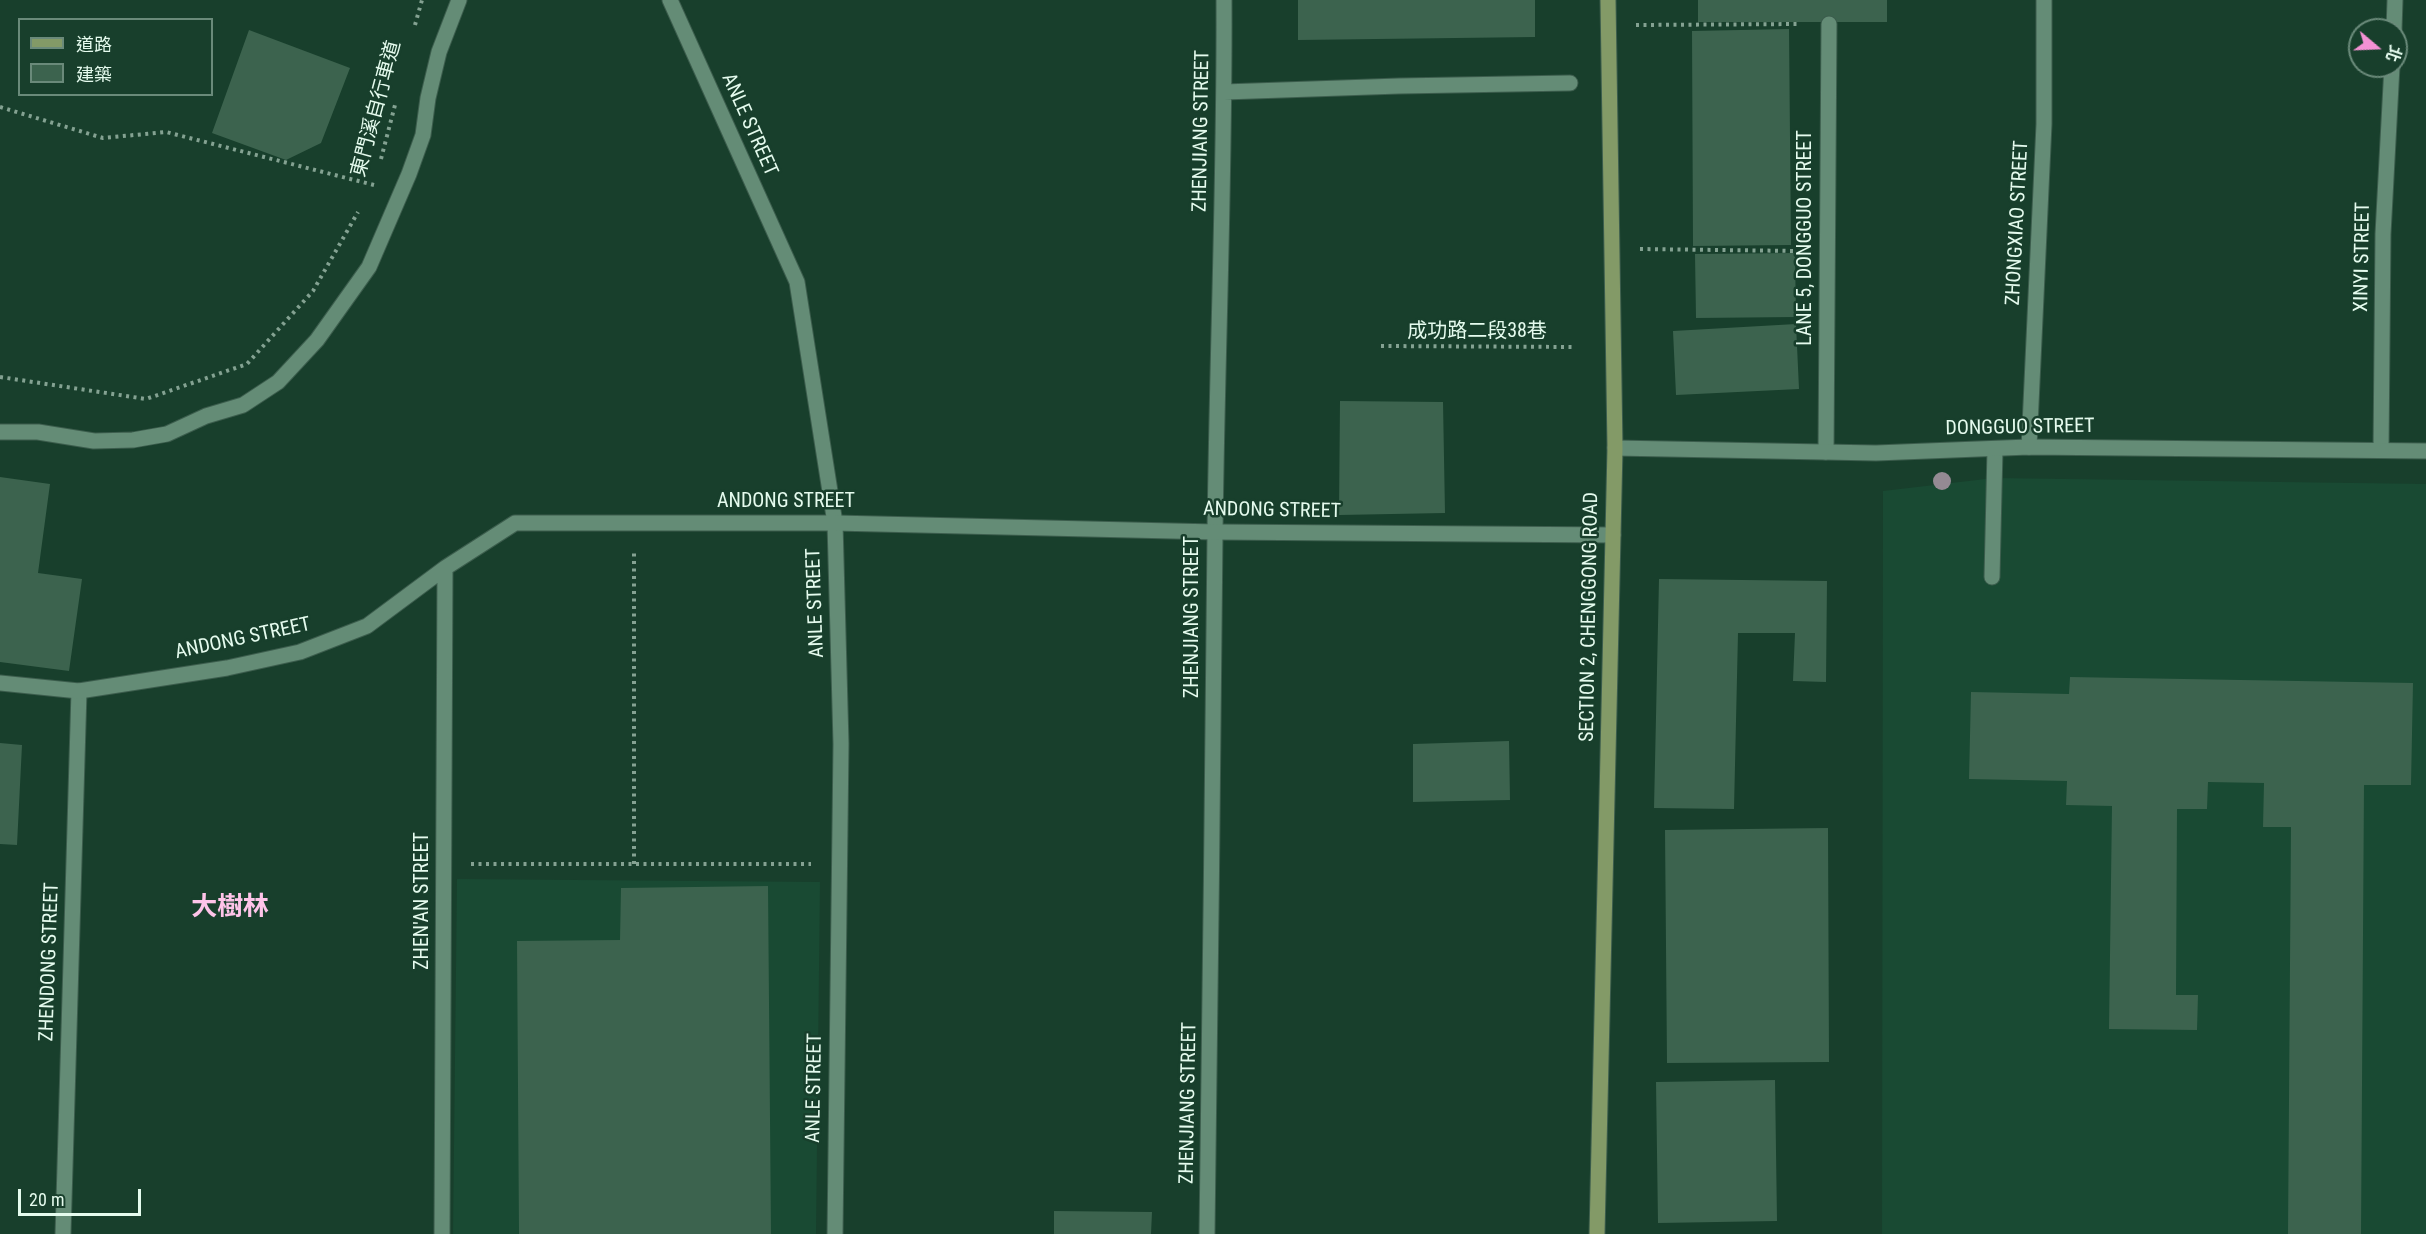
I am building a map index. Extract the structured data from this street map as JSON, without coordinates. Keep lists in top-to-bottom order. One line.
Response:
{"streets":{"street":["ANLE STREET","ZHENJIANG STREET","ZHONGXIAO STREET","LANE 5, DONGGUO STREET","XINYI STREET","DONGGUO STREET","ANDONG STREET","SECTION 2, CHENGGONG ROAD","ZHEN'AN STREET","ZHENDONG STREET"],"path":["東門溪自行車道","成功路二段38巷"]},"crossings":[["ANLE STREET","ANDONG STREET"],["ZHENJIANG STREET","ANDONG STREET"],["ZHONGXIAO STREET","DONGGUO STREET"],["LANE 5, DONGGUO STREET","DONGGUO STREET"],["XINYI STREET","DONGGUO STREET"],["DONGGUO STREET","SECTION 2, CHENGGONG ROAD"],["ANDONG STREET","SECTION 2, CHENGGONG ROAD"],["ANDONG STREET","ZHEN'AN STREET"],["ANDONG STREET","ZHENDONG STREET"]],"districts":["大樹林"],"legend":["道路","建築"],"scale_bar":"20 m","north":"right"}
